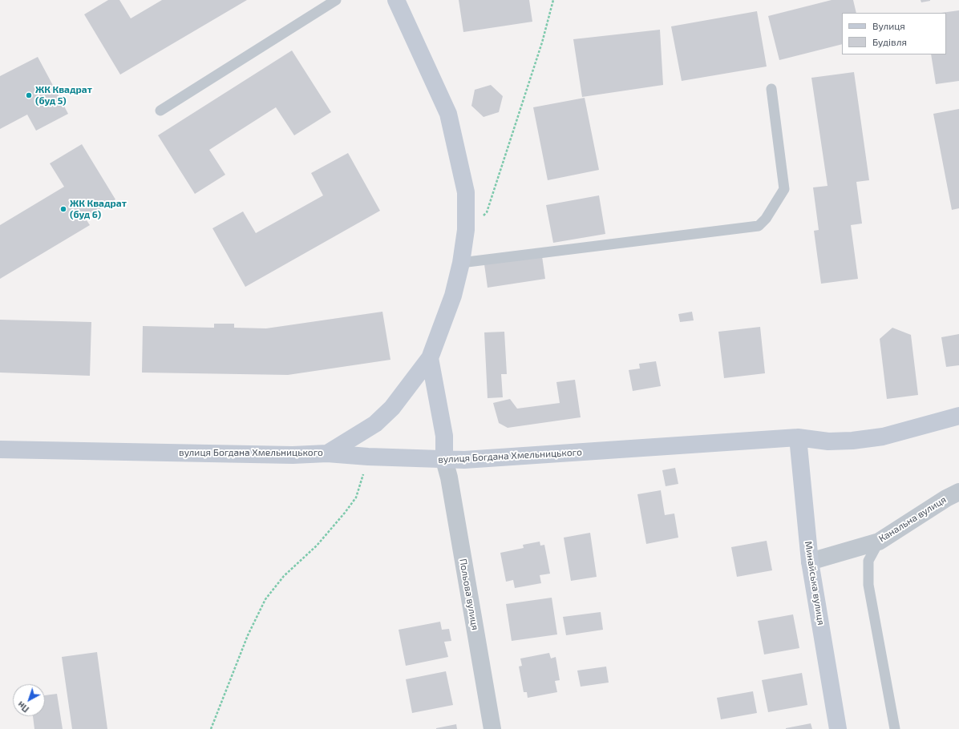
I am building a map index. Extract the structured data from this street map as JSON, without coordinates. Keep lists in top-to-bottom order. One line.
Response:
{"streets":{"street":["вулиця Богдана Хмельницького","Канальна вулиця","Минайська вулиця","Польова вулиця"]},"crossings":[["вулиця Богдана Хмельницького","Минайська вулиця"],["вулиця Богдана Хмельницького","Польова вулиця"],["Канальна вулиця","Минайська вулиця"]],"places":["ЖК Квадрат (буд 5)","ЖК Квадрат (буд 6)"],"legend":["Вулиця","Будівля"],"north":"bottom left"}
